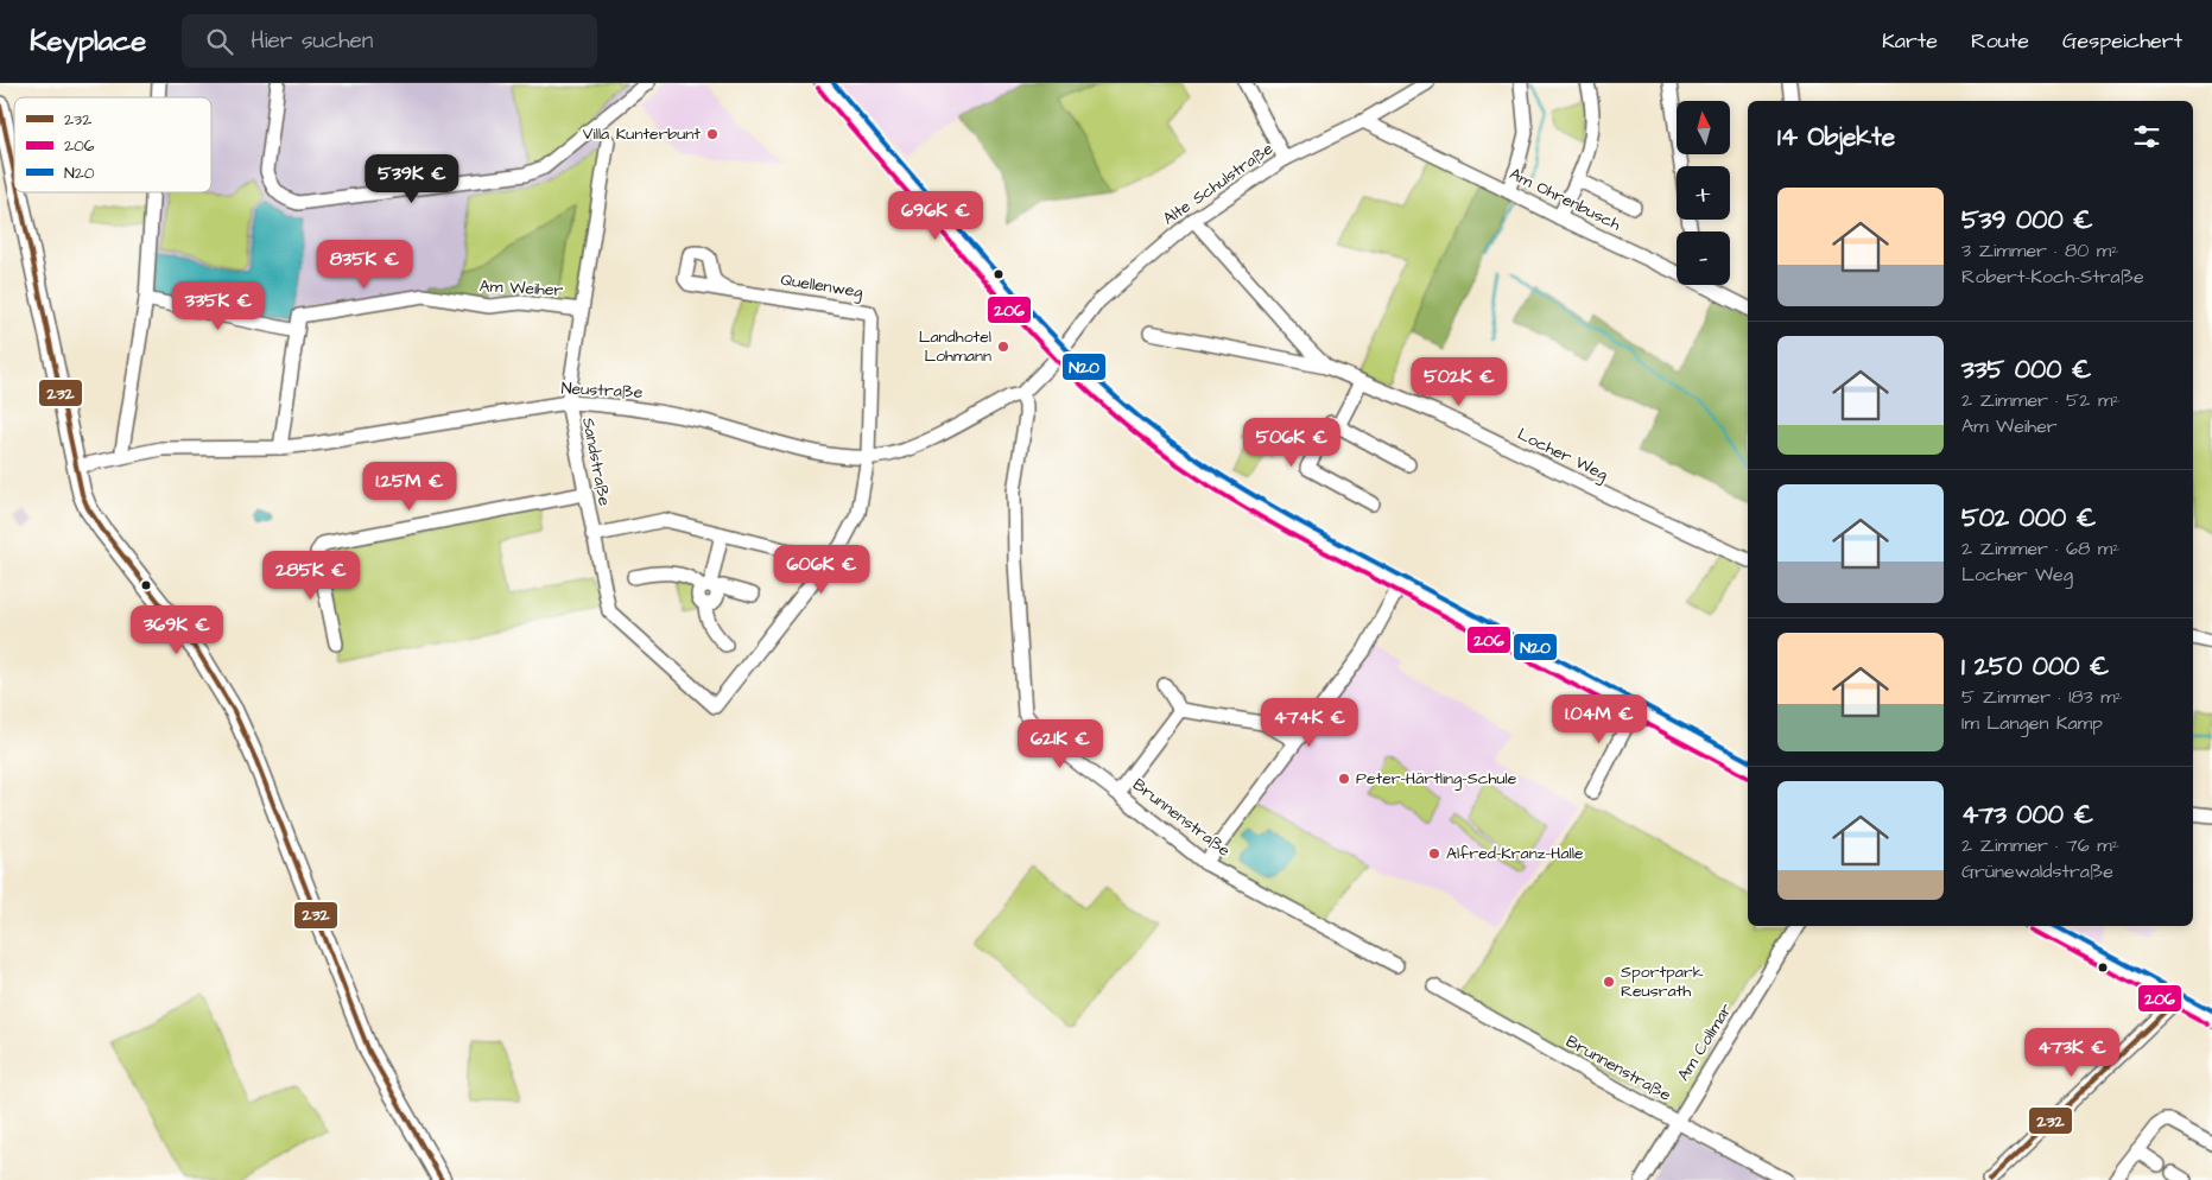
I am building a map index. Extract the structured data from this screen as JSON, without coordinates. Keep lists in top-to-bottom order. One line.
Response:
{"streets":{"street":["Alte Schulstraße","Am Ohrenbusch","Quellenweg","Am Weiher","Neustraße","Locher Weg","Sandstraße","Brunnenstraße","Am Collmar"]},"crossings":[["Alte Schulstraße","Am Ohrenbusch"],["Alte Schulstraße","Neustraße"],["Alte Schulstraße","Locher Weg"],["Quellenweg","Neustraße"],["Am Weiher","Sandstraße"],["Neustraße","Sandstraße"],["Neustraße","Brunnenstraße"],["Brunnenstraße","Am Collmar"]],"places":["Villa Kunterbunt","Landhotel Lohmann","Peter-Härtling-Schule","Alfred-Kranz-Halle","Sportpark Reusrath"],"lines":["transit line N20","transit line 206","transit line 232"],"legend":["232","206","N20"],"north":"top","page":{"header":"Keyplace","search":"Hier suchen","nav":["Karte","Route","Gespeichert"],"map_buttons":["+","−"],"heading":"14 Objekte","price":["539K €","696K €","835K €","335K €","502K €","506K €","1.25M €","606K €","285K €","369K €","1.04M €","474K €","621K €","473K €"],"list":[{"name":"539 000 €","note":"3 Zimmer · 80 m² · Robert-Koch-Straße"},{"name":"335 000 €","note":"2 Zimmer · 52 m² · Am Weiher"},{"name":"502 000 €","note":"2 Zimmer · 68 m² · Locher Weg"},{"name":"1 250 000 €","note":"5 Zimmer · 183 m² · Im Langen Kamp"},{"name":"473 000 €","note":"2 Zimmer · 76 m² · Grünewaldstraße"}]}}
